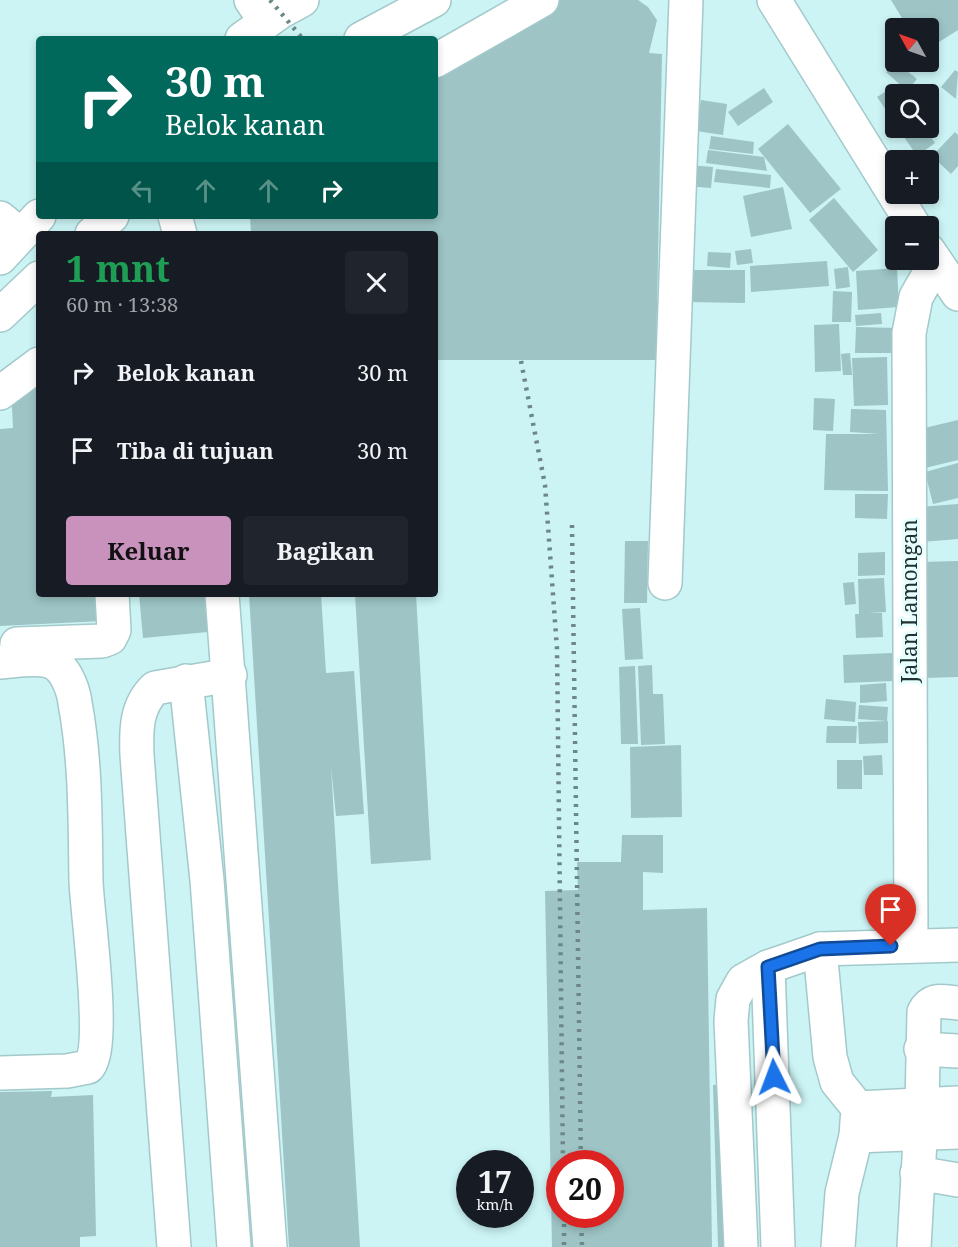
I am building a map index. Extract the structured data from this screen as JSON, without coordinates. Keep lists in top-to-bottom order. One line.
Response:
{"streets":{"street":["Jalan Lamongan"]},"north":"top left","page":{"map_buttons":["+","−"],"turn":["30 m","Belok kanan"],"heading":["1 mnt","60 m · 13:38"],"list":[{"name":"Belok kanan","value":"30 m"},{"name":"Tiba di tujuan","value":"30 m"}],"buttons":["Keluar","Bagikan"],"speed":"17 km/h","limit":"20"}}
